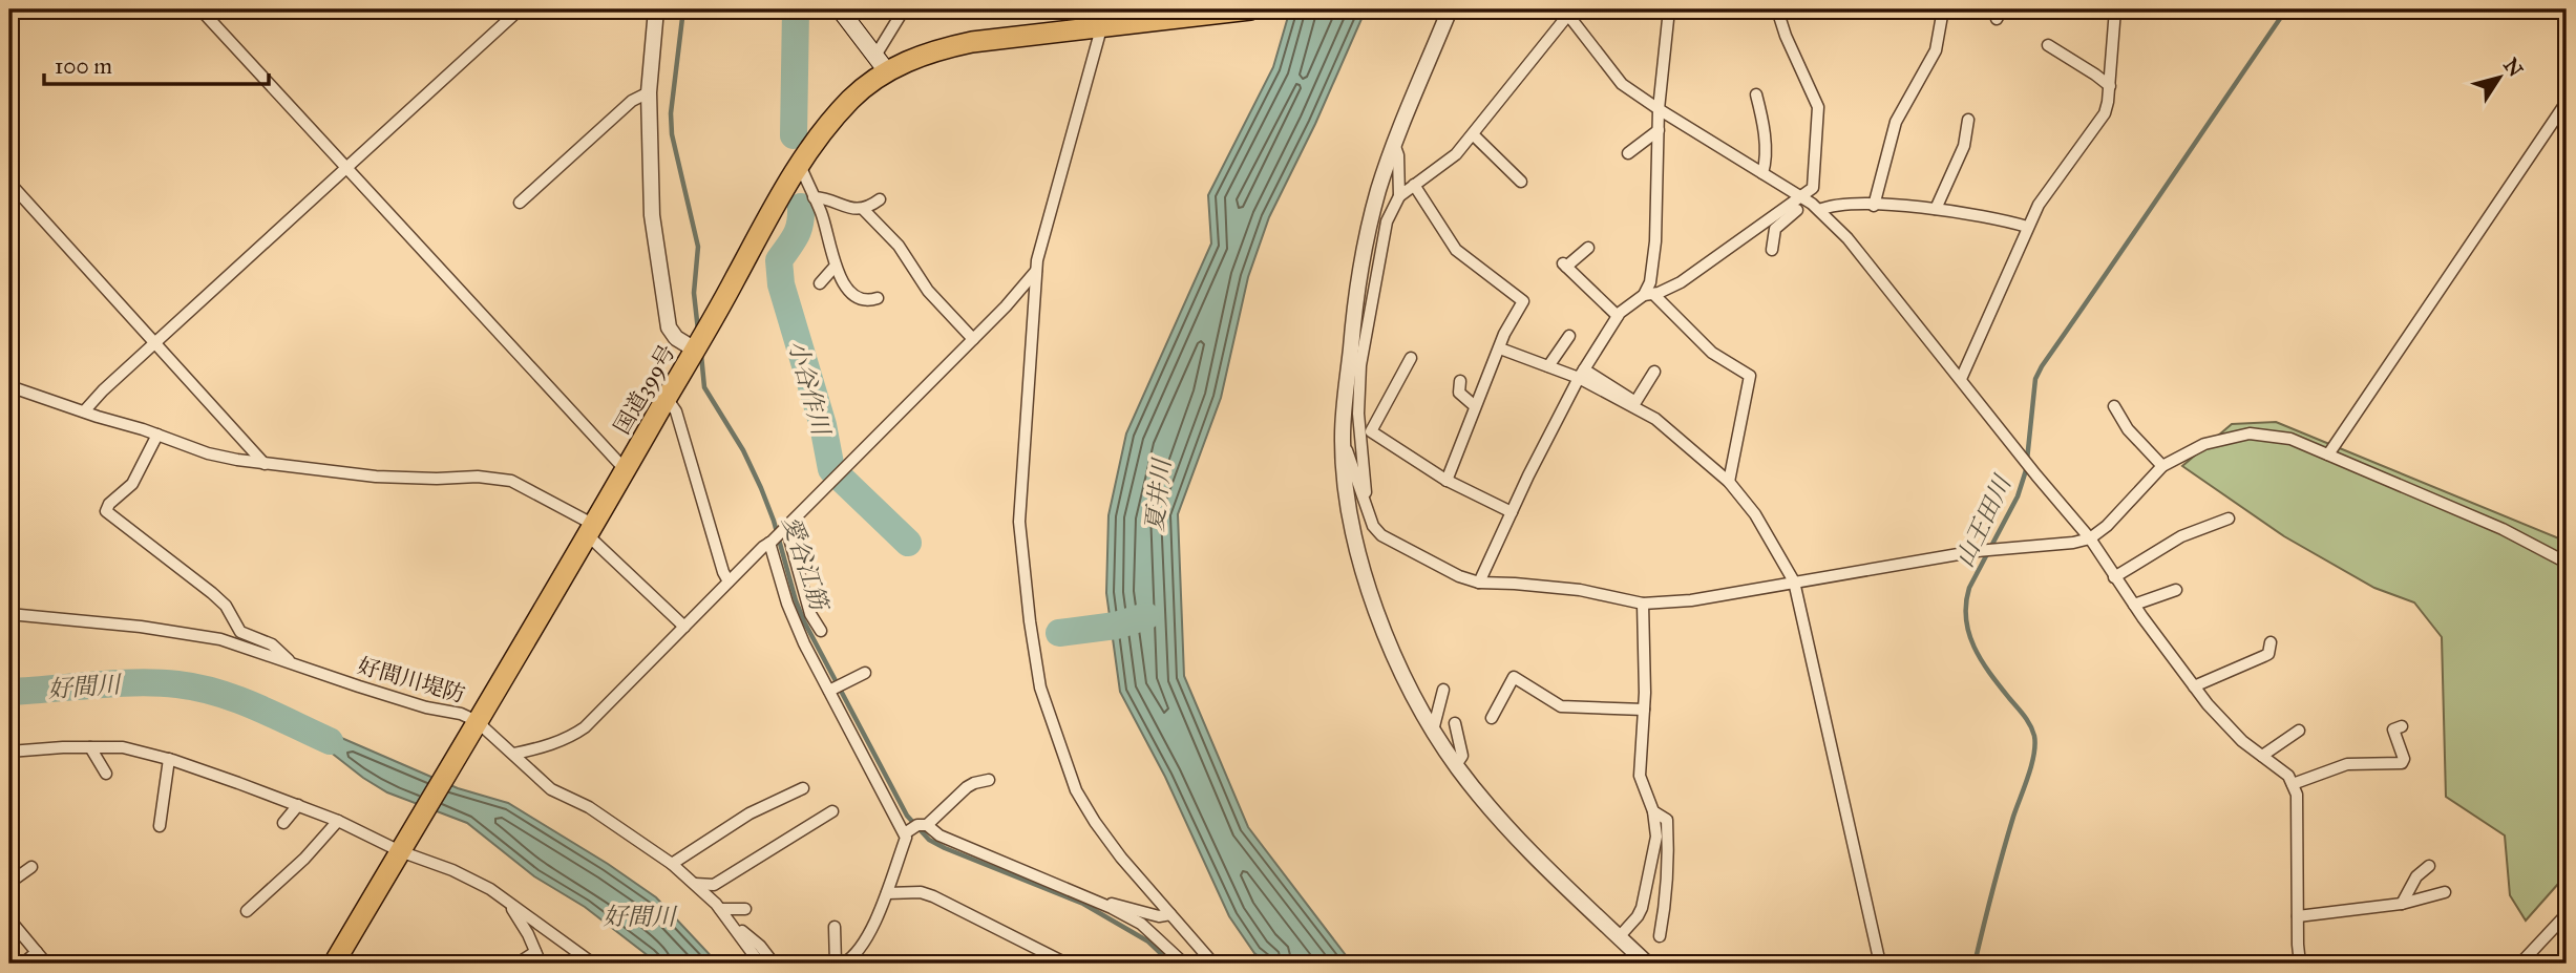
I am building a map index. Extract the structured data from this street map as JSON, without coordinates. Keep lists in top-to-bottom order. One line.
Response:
{"streets":{"highway":["国道399号"],"street":["好間川堤防"]},"crossings":[["国道399号","好間川堤防"]],"water":["小谷作川","夏井川","山王田川","愛谷江筋","好間川"],"scale_bar":"100 m","north":"top right"}
